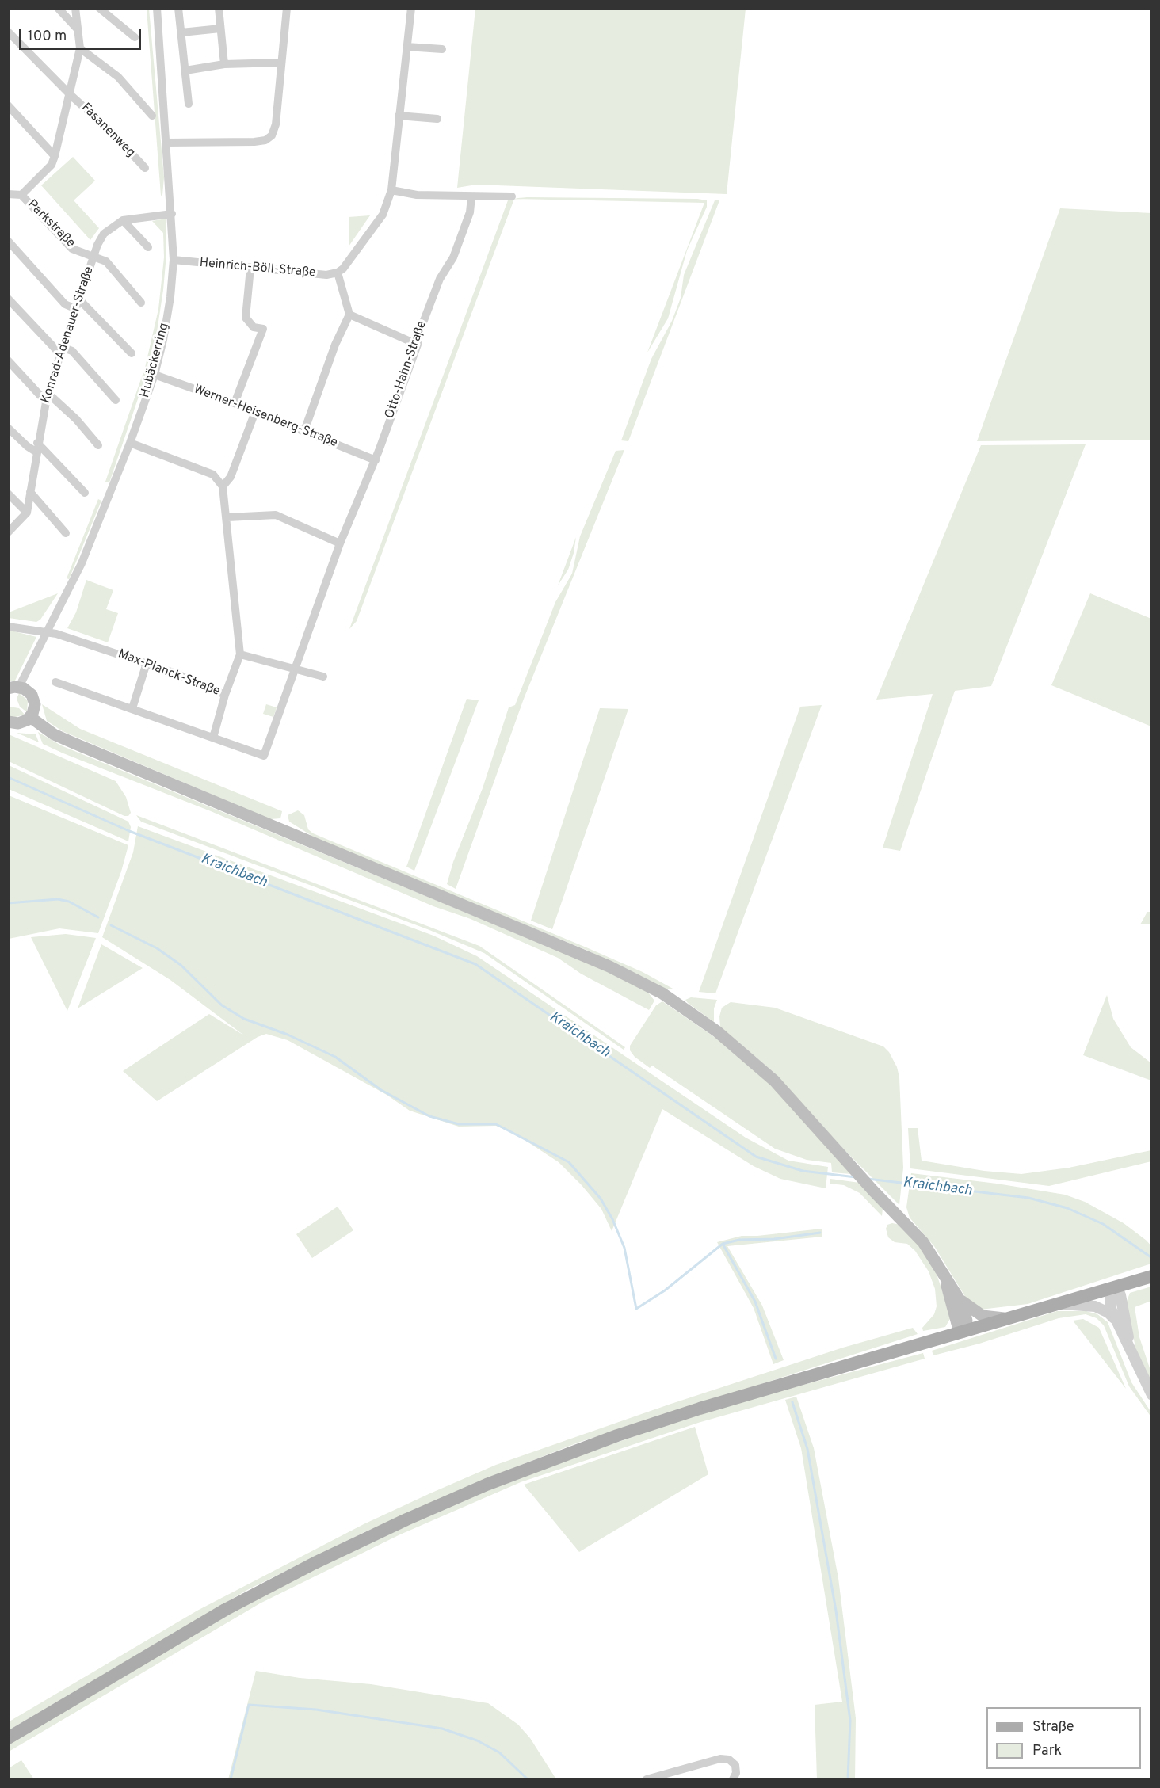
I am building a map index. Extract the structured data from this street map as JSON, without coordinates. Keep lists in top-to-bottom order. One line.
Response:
{"streets":{"street":["Fasanenweg","Parkstraße","Heinrich-Böll-Straße","Konrad-Adenauer-Straße","Hubäckerring","Otto-Hahn-Straße","Werner-Heisenberg-Straße","Max-Planck-Straße"]},"crossings":[["Parkstraße","Konrad-Adenauer-Straße"],["Heinrich-Böll-Straße","Hubäckerring"],["Konrad-Adenauer-Straße","Hubäckerring"],["Hubäckerring","Werner-Heisenberg-Straße"],["Hubäckerring","Max-Planck-Straße"],["Otto-Hahn-Straße","Werner-Heisenberg-Straße"]],"water":["Kraichbach"],"legend":["Straße","Park"],"scale_bar":"100 m"}
